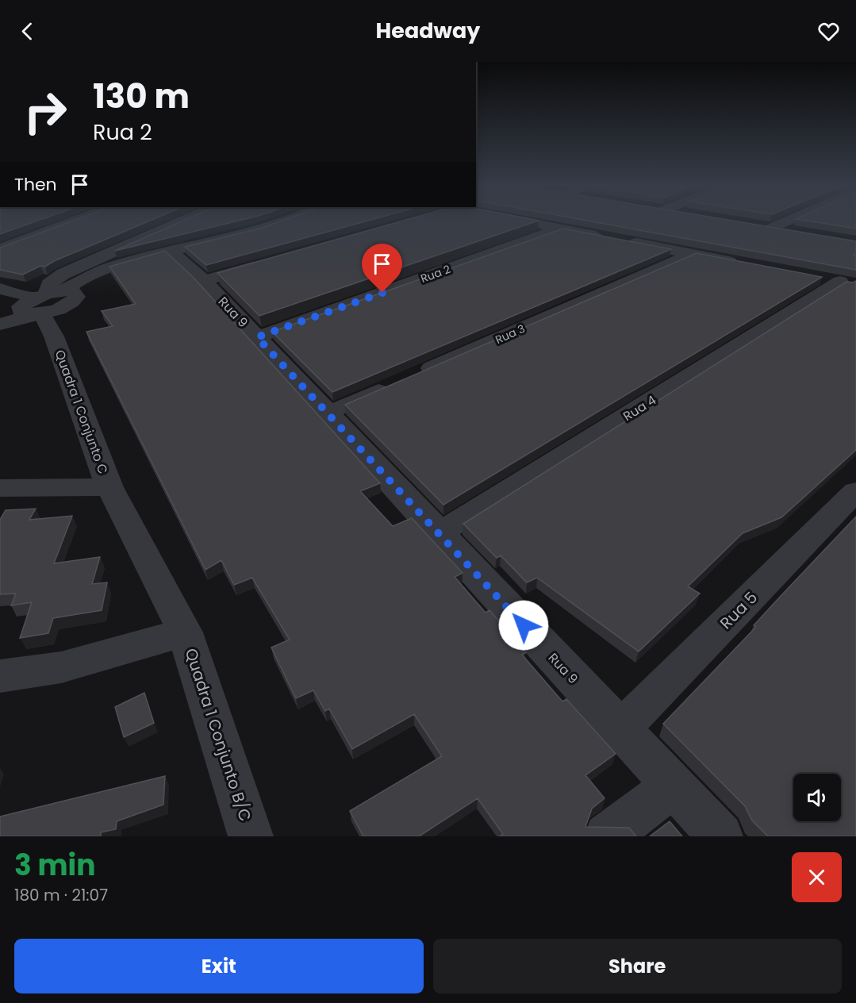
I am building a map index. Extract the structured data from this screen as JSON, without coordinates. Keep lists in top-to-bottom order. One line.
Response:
{"streets":{"street":["Rua 2","Rua 9","Rua 3","Rua 4","Quadra 1 Conjunto C","Rua 5","Quadra 1 Conjunto B/C"]},"crossings":[["Rua 2","Rua 9"],["Rua 9","Rua 3"],["Rua 9","Rua 4"],["Rua 9","Rua 5"],["Quadra 1 Conjunto C","Quadra 1 Conjunto B/C"]],"page":{"header":"Headway","turn":["130 m","Rua 2"],"then":"Then","heading":["3 min","180 m · 21:07"],"buttons":["Exit","Share"]}}
